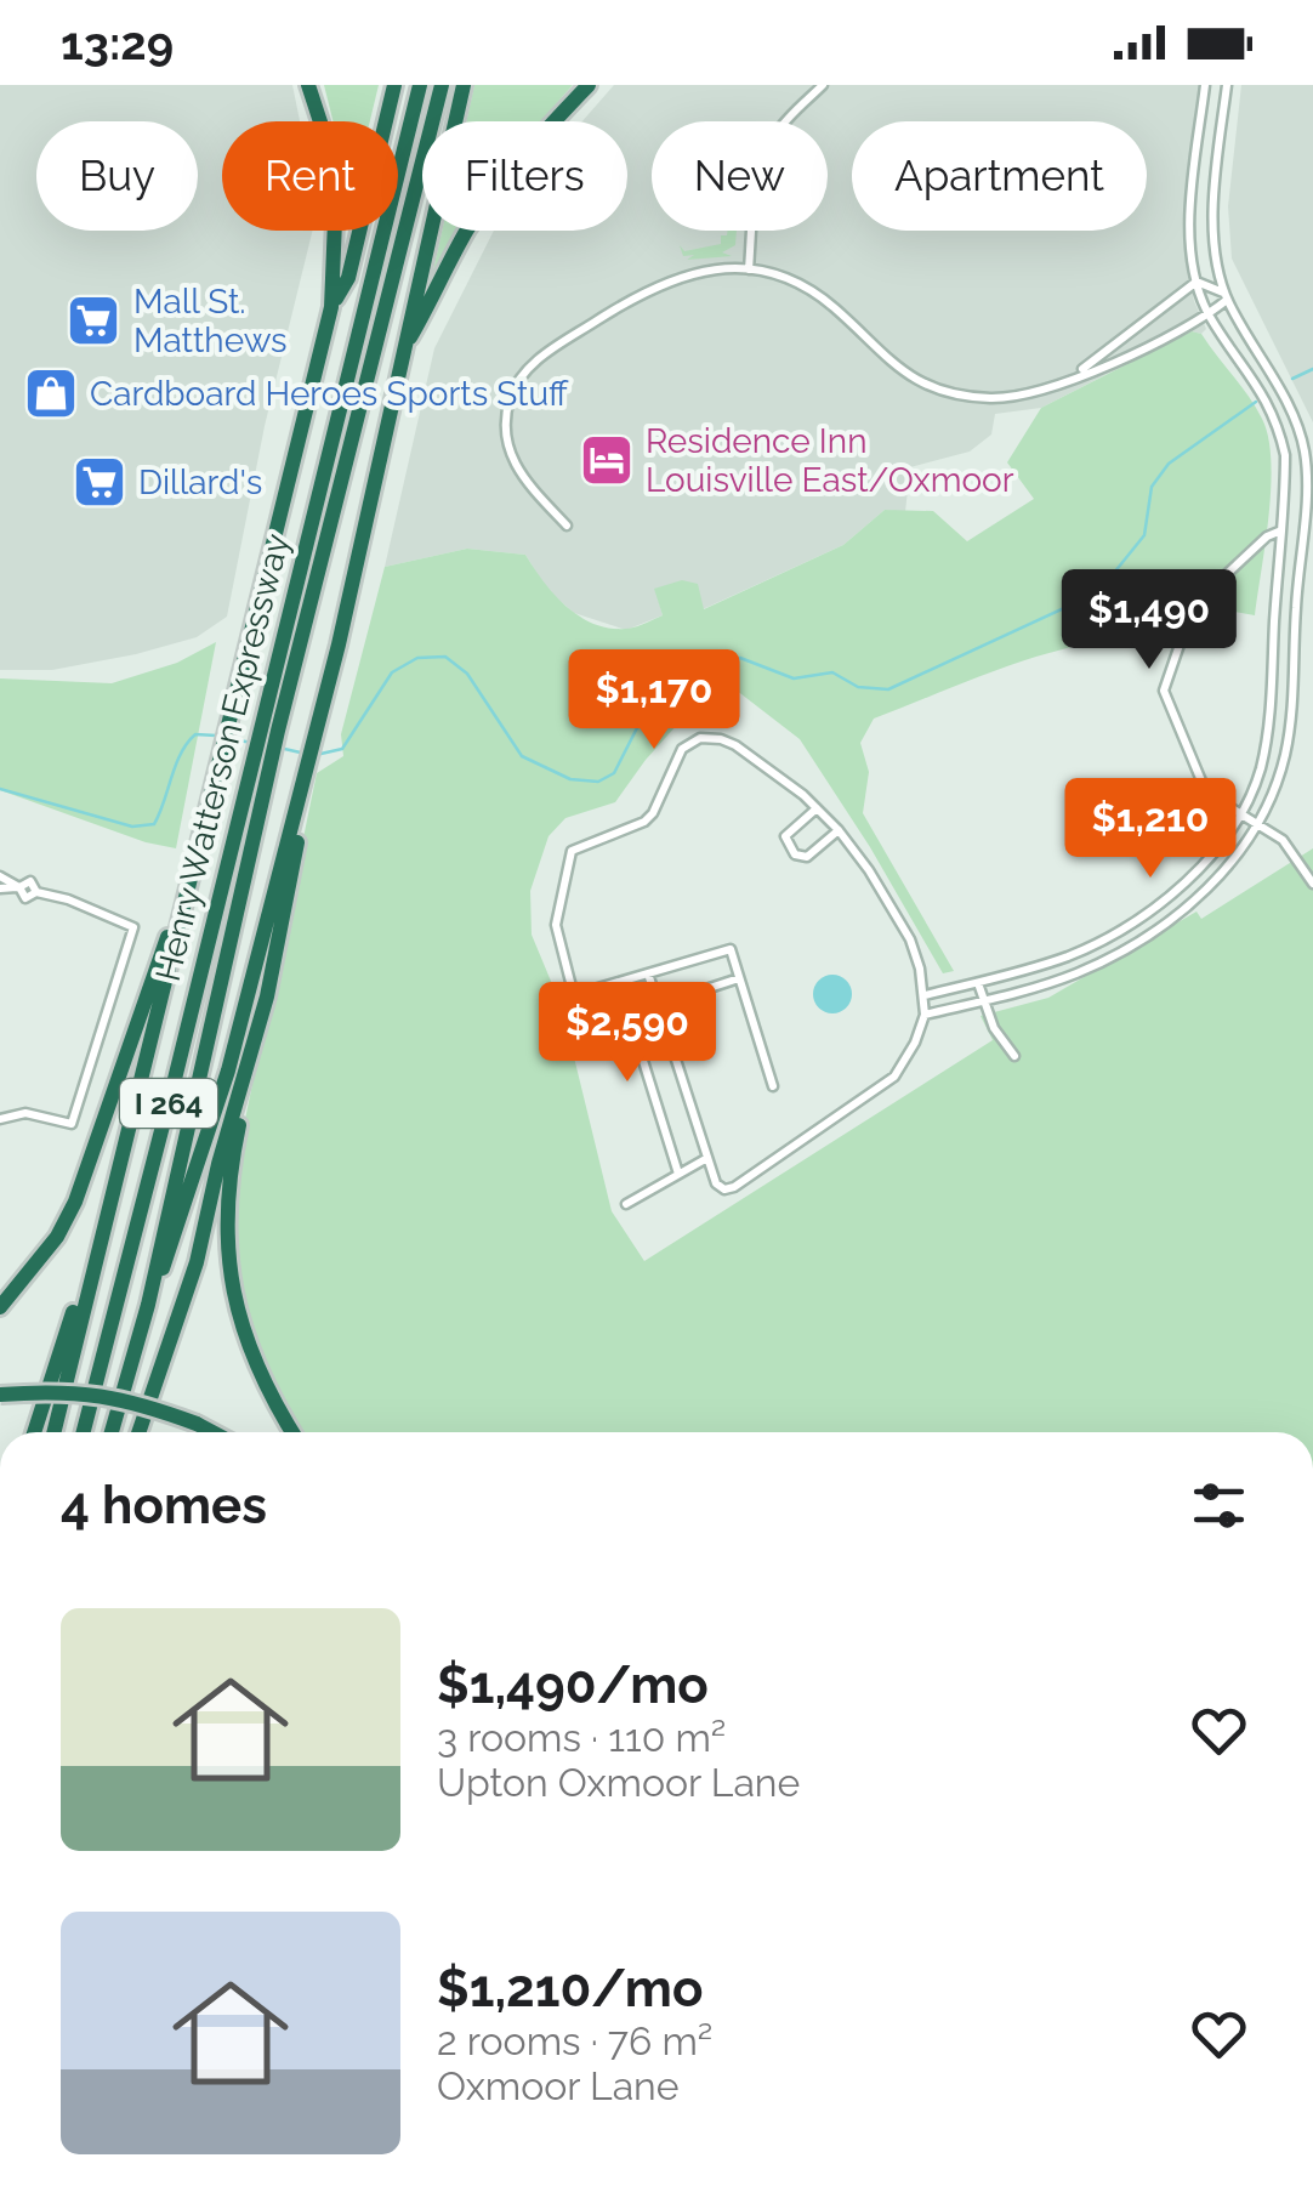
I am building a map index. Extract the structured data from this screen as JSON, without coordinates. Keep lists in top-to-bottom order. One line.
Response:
{"streets":{"highway":["Henry Watterson Expressway","I 264"]},"places":{"supermarket":["Mall St. Matthews","Dillard's"],"shop":["Cardboard Heroes Sports Stuff"],"hotel":["Residence Inn Louisville East/Oxmoor"]},"page":{"status":"13:29","chip":["Buy","Rent","Filters","New","Apartment"],"price":["$1,490","$1,170","$1,210","$2,590"],"heading":"4 homes","list":[{"name":"$1,490/mo","note":"3 rooms · 110 m² · Upton Oxmoor Lane"},{"name":"$1,210/mo","note":"2 rooms · 76 m² · Oxmoor Lane"}]}}
